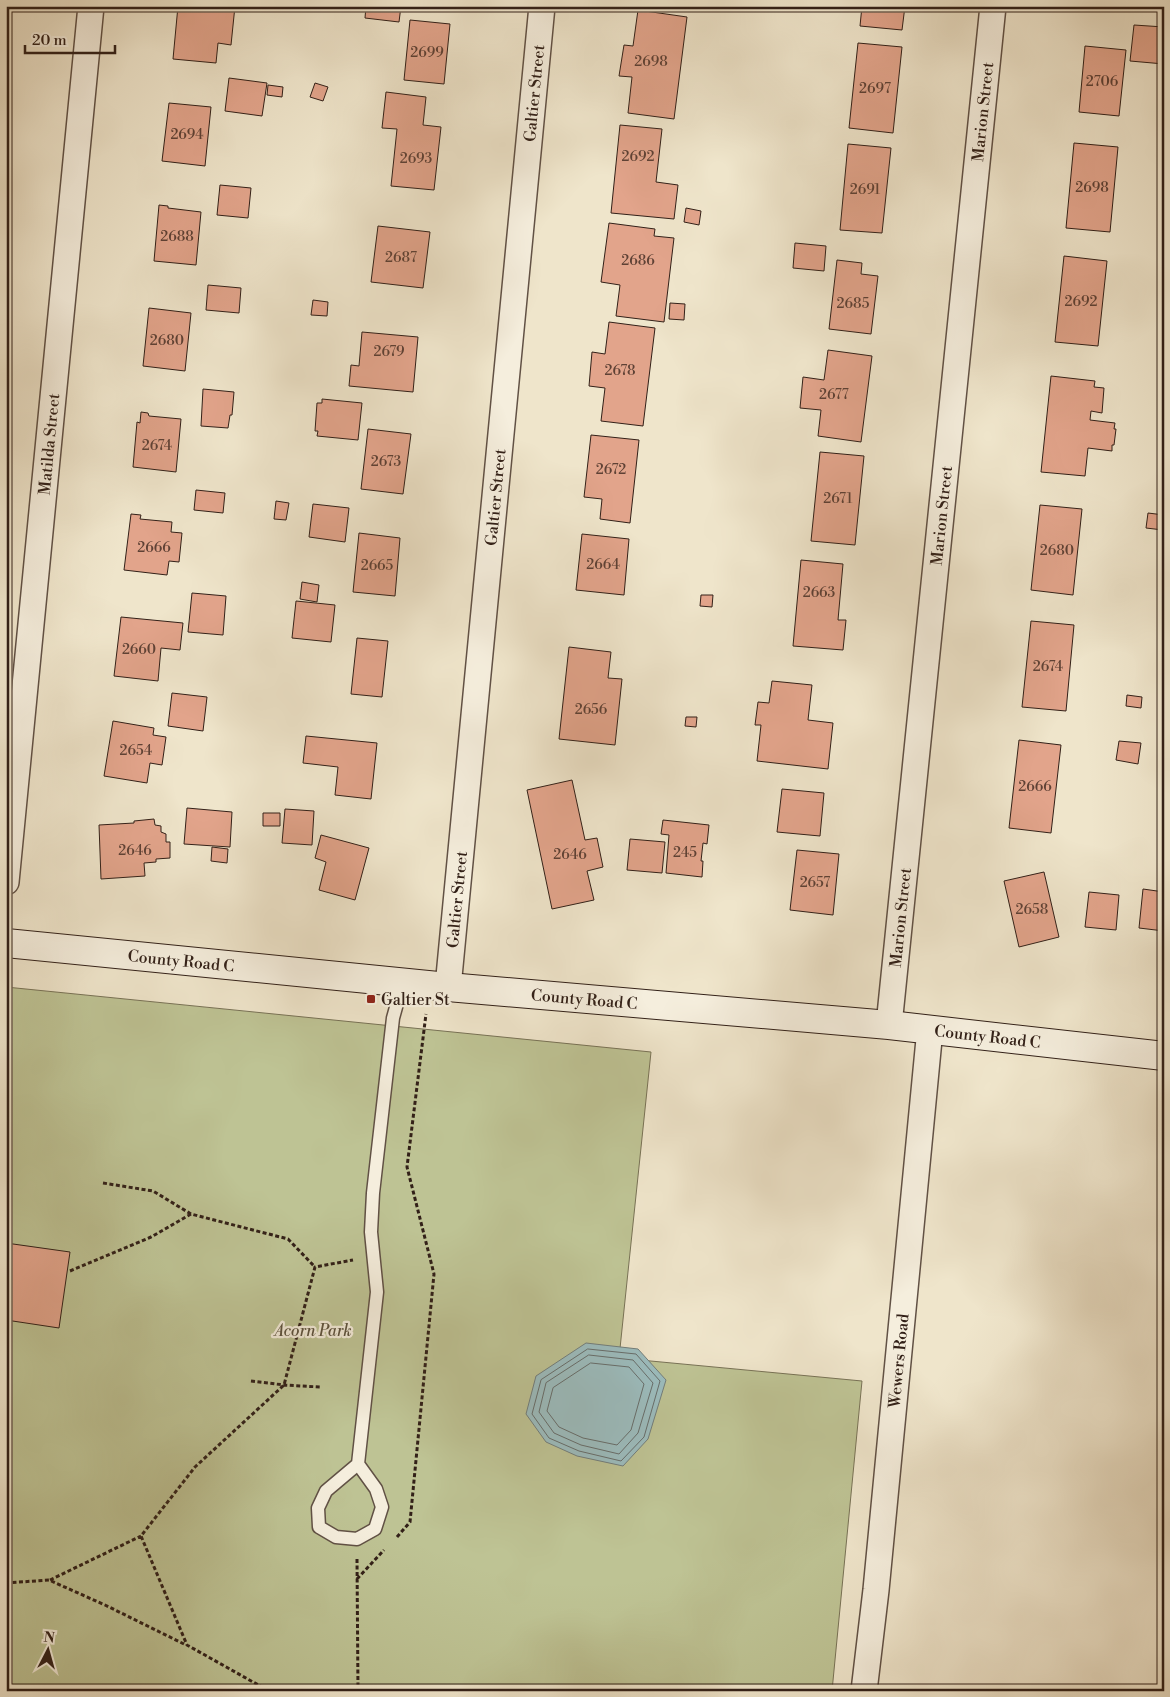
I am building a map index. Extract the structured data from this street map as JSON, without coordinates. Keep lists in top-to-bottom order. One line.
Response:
{"streets":{"main road":["County Road C"],"street":["Galtier Street","Marion Street","Matilda Street","Wewers Road"]},"crossings":[["Galtier Street","County Road C"],["Marion Street","County Road C"],["County Road C","Wewers Road"]],"parks":["Acorn Park"],"places":{"transit":["Galtier St"]},"house_numbers":["2699","2698","2706","2697","2694","2692","2693","2698","2691","2688","2687","2686","2692","2685","2680","2679","2678","2677","2674","2673","2672","2671","2666","2680","2664","2665","2663","2660","2674","2656","2654","2666","2646","245","2646","2657","2658"],"scale_bar":"20 m","north":"top"}
